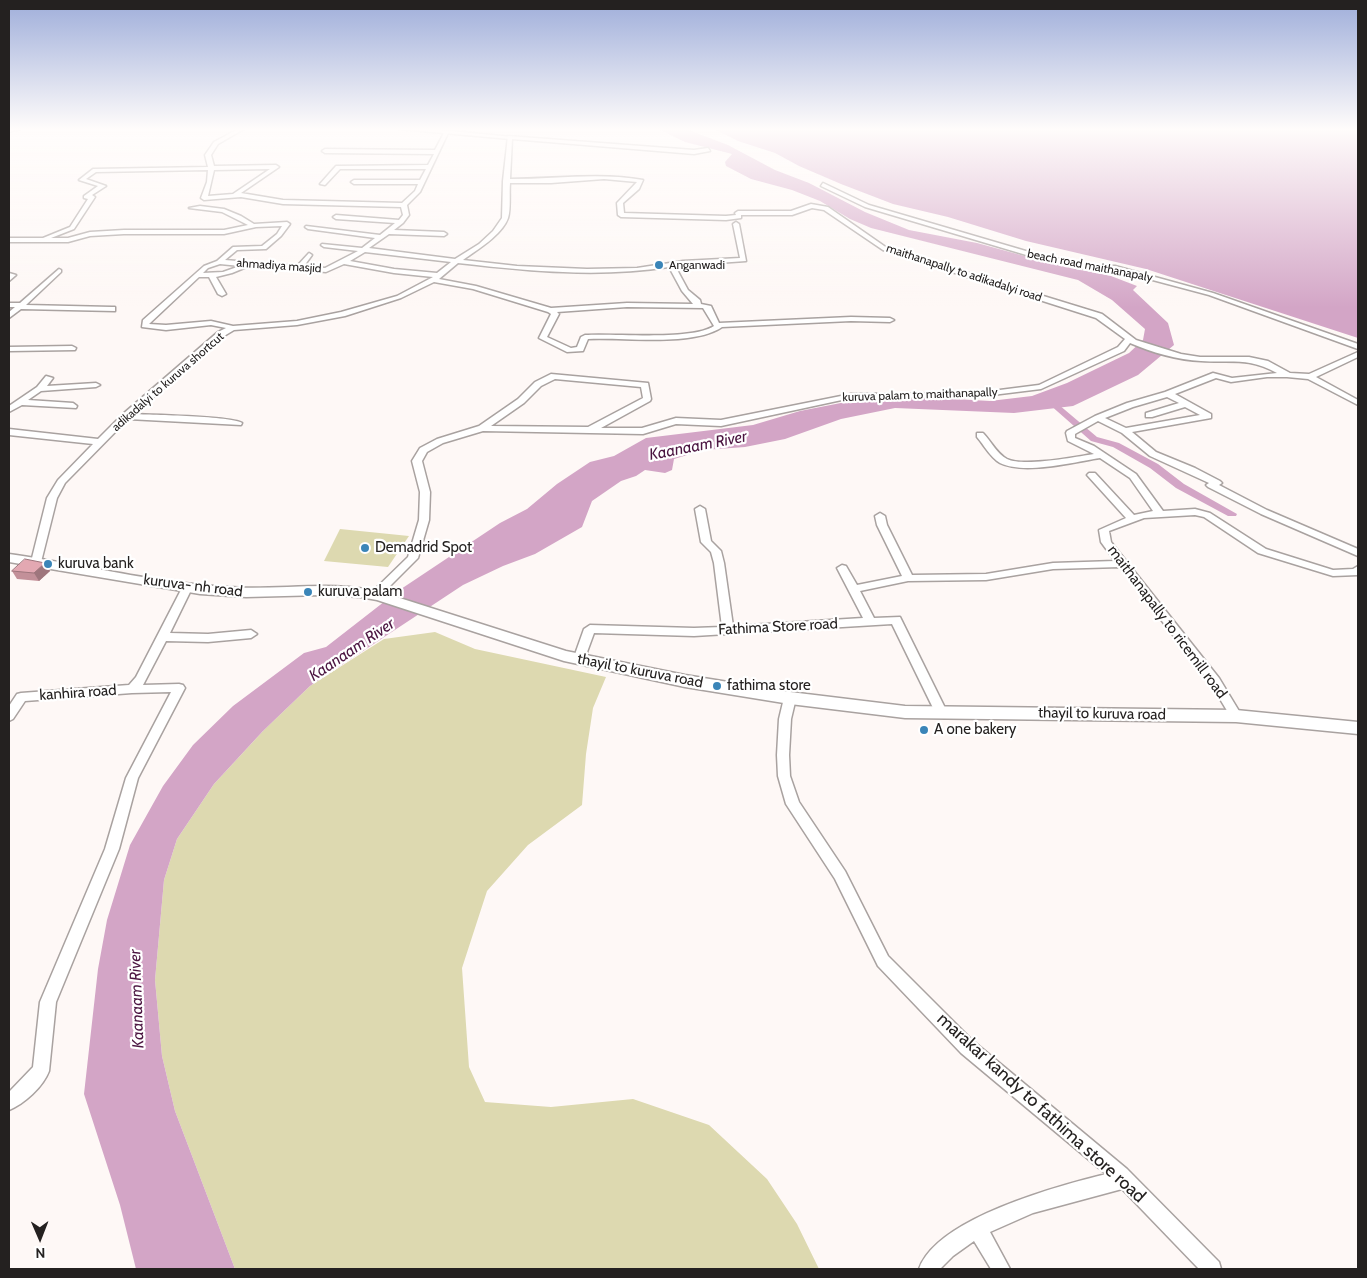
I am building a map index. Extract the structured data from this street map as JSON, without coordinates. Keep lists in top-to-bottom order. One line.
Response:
{"streets":{"main road":["kuruva- nh road","thayil to kuruva road"],"street":["ahmadiya masjid","beach road maithanapaly","maithanapally to adikadalyi road","adikadalyi to kuruva shortcut","kuruva palam to maithanapally","maithanapally to ricemill road","Fathima Store road","kanhira road","marakar kandy to fathima store road"]},"crossings":[["maithanapally to adikadalyi road","kuruva palam to maithanapally"],["adikadalyi to kuruva shortcut","kuruva- nh road"],["kuruva- nh road","thayil to kuruva road"],["kuruva- nh road","kanhira road"],["maithanapally to ricemill road","thayil to kuruva road"],["Fathima Store road","thayil to kuruva road"],["thayil to kuruva road","marakar kandy to fathima store road"]],"water":["Kaanaam River"],"places":["Anganwadi","Demadrid Spot","kuruva bank","kuruva palam","fathima store","A one bakery"],"north":"bottom"}
